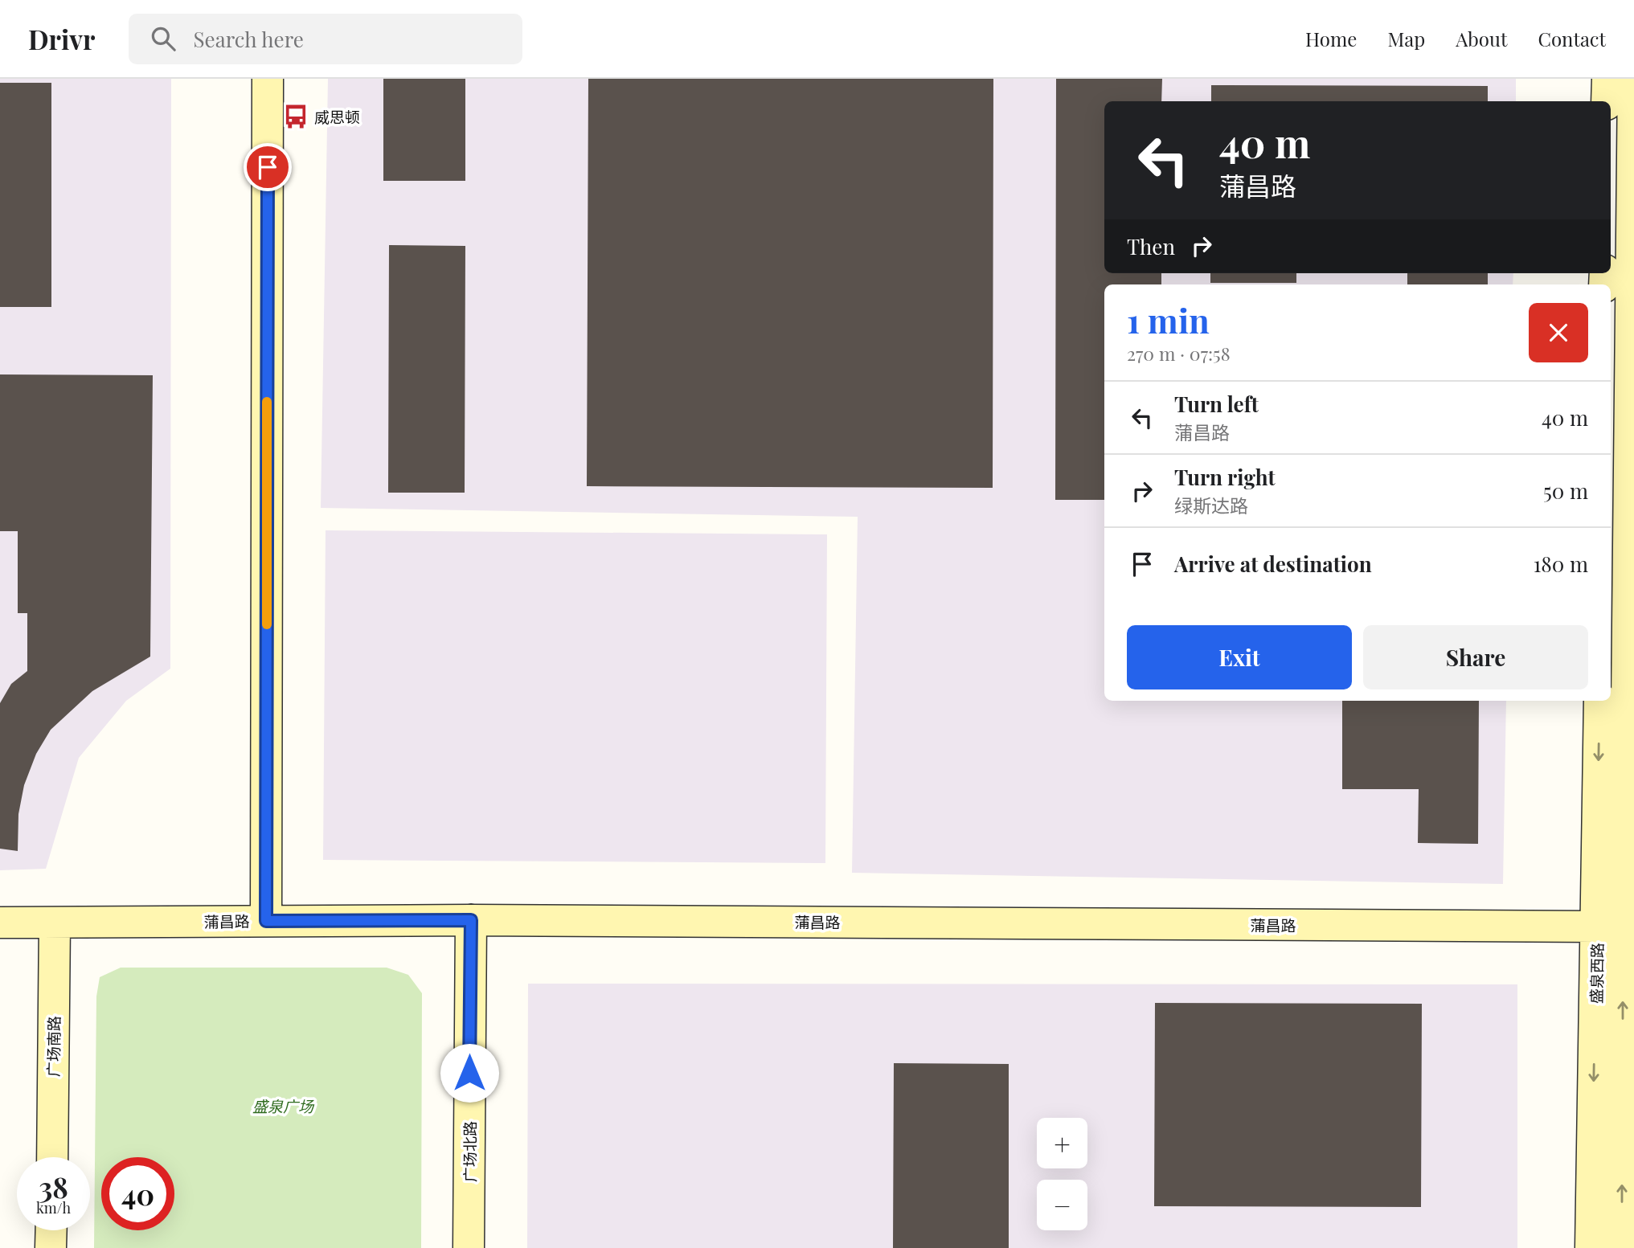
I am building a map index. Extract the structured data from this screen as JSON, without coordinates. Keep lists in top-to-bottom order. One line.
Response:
{"streets":{"street":["蒲昌路","盛泉西路","广场南路","广场北路"]},"crossings":[["蒲昌路","盛泉西路"],["蒲昌路","广场南路"],["蒲昌路","广场北路"]],"parks":["盛泉广场"],"places":{"bus stop":["威思顿"]},"page":{"header":"Drivr","search":"Search here","nav":["Home","Map","About","Contact"],"turn":["40 m","蒲昌路"],"then":"Then","heading":["1 min","270 m · 07:58"],"list":[{"name":"Turn left","note":"蒲昌路","value":"40 m"},{"name":"Turn right","note":"绿斯达路","value":"50 m"},{"name":"Arrive at destination","value":"180 m"}],"buttons":["Exit","Share"],"map_buttons":["+","−"],"speed":"38 km/h","limit":"40"}}
